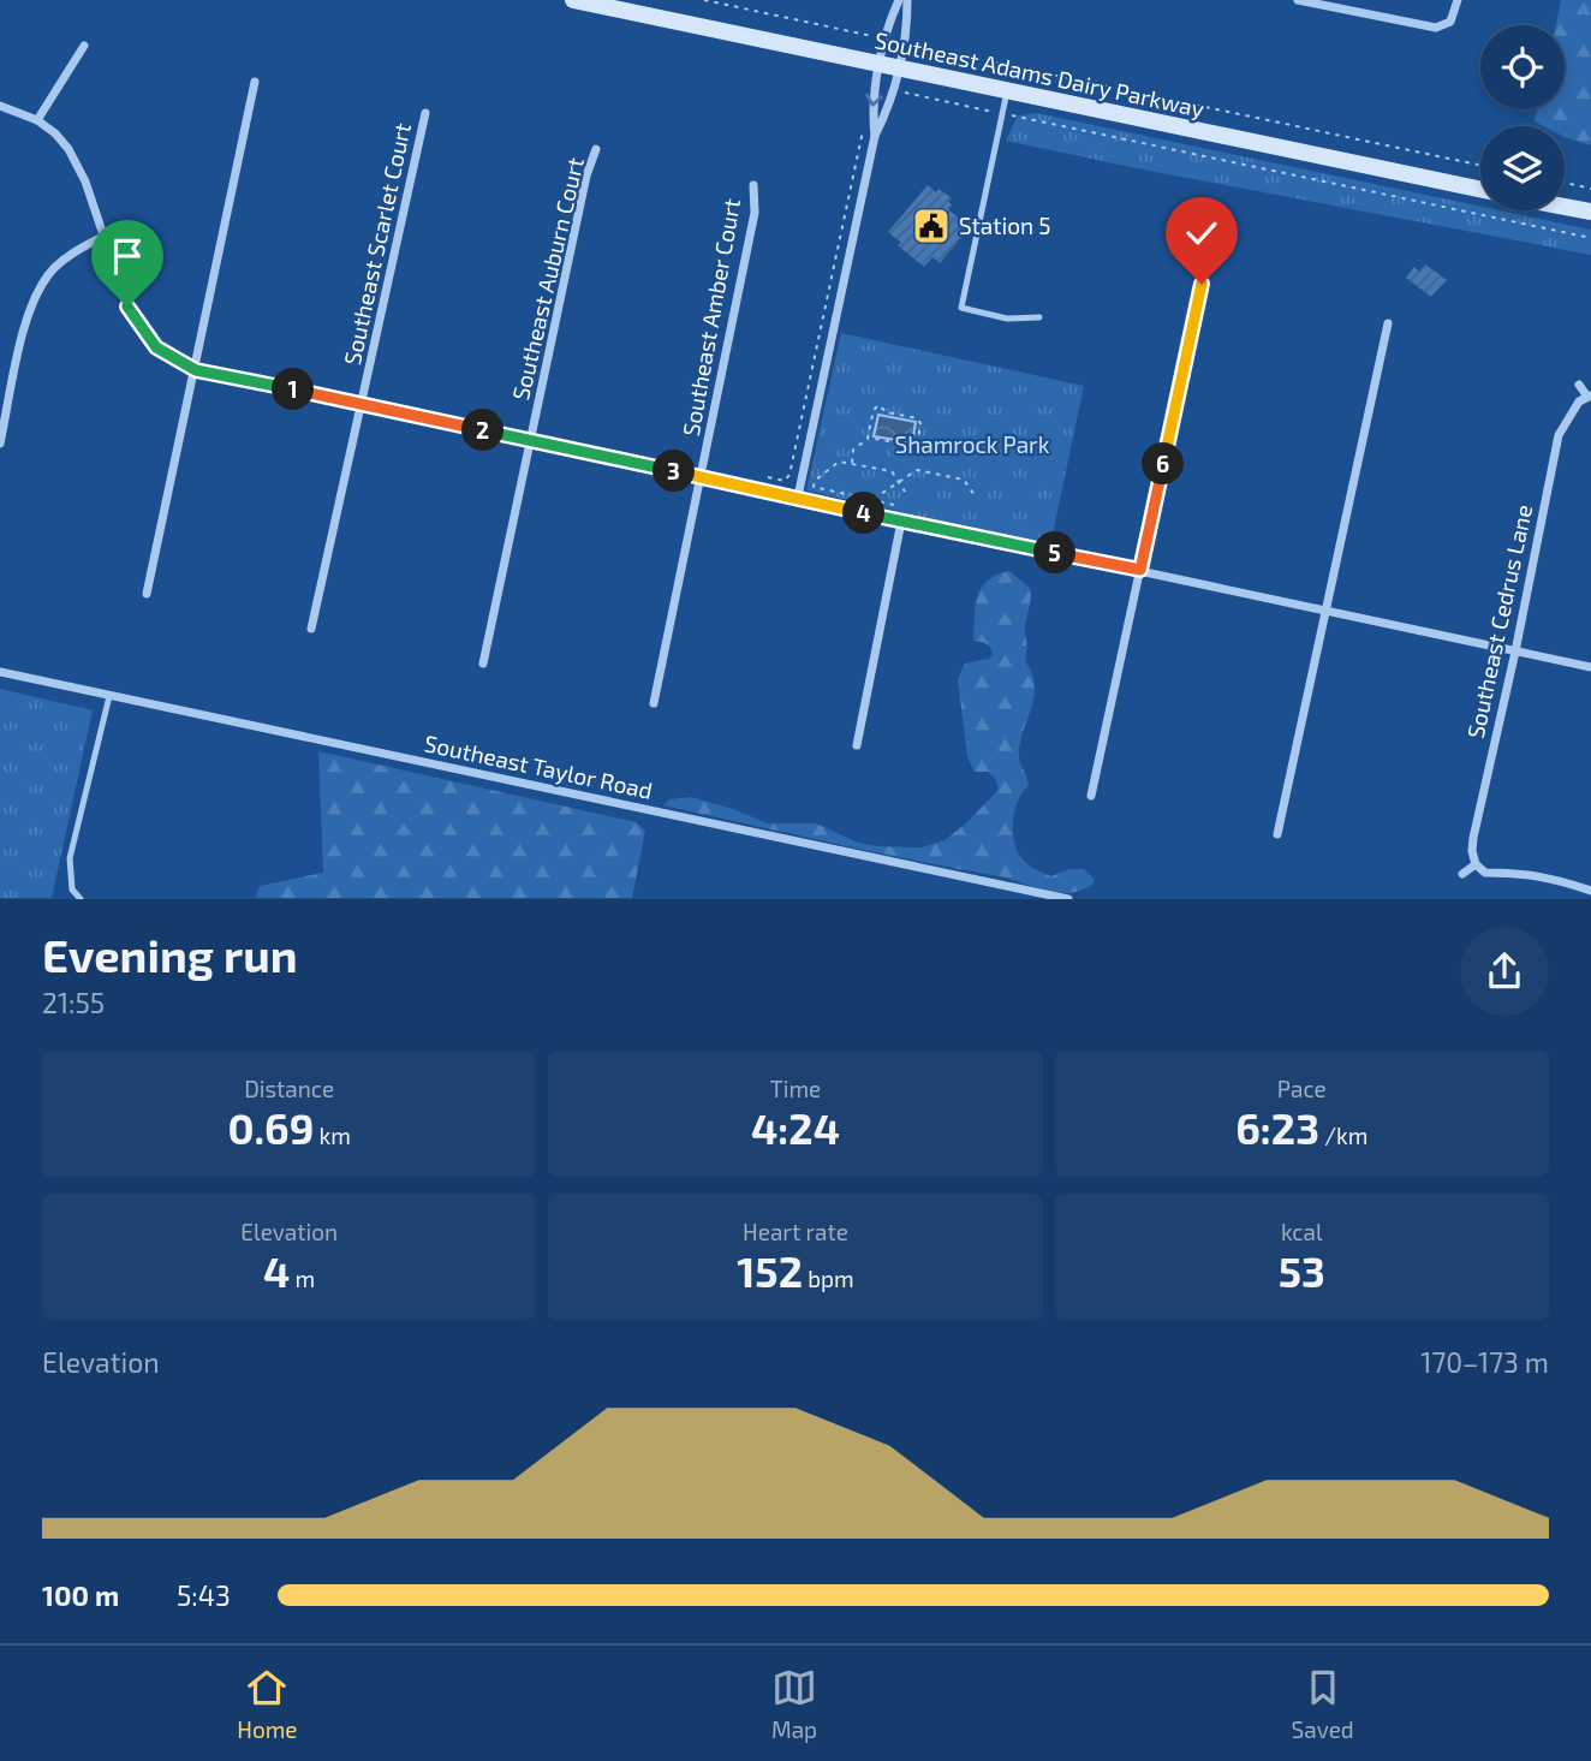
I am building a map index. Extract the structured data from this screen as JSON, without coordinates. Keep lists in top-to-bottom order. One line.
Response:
{"streets":{"main road":["Southeast Adams Dairy Parkway"],"street":["Southeast Scarlet Court","Southeast Auburn Court","Southeast Amber Court","Southeast Cedrus Lane","Southeast Taylor Road"]},"parks":["Shamrock Park"],"places":{"public building":["Station 5"]},"page":{"pins":["1","2","6","3","4","5"],"heading":["Evening run","21:55"],"stats":[["Distance","0.69 km"],["Time","4:24"],["Pace","6:23 /km"],["Elevation","4 m"],["Heart rate","152 bpm"],["kcal","53"]],"chart":["Elevation","170–173 m"],"list":[{"name":"100 m","note":"5:43"}],"tabs":["Home","Map","Saved"]}}
